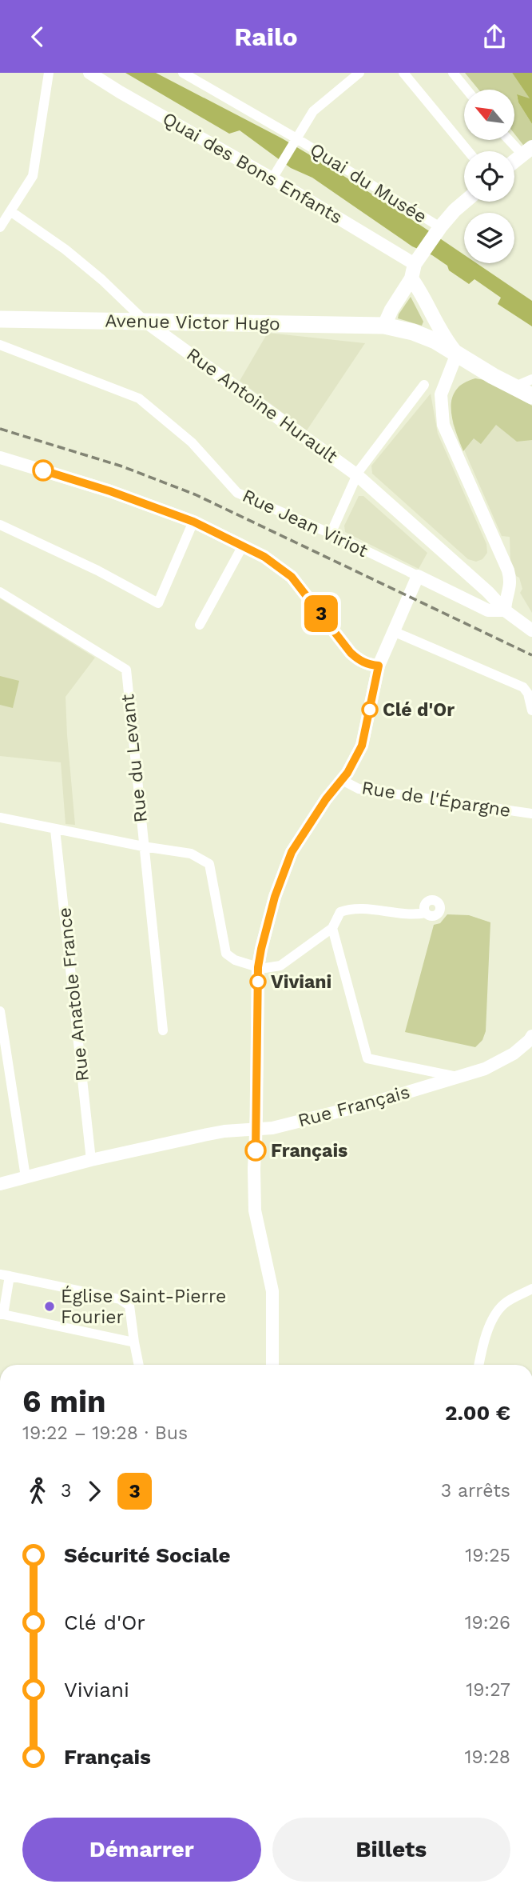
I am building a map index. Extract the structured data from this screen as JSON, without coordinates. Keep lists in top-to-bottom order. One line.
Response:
{"streets":{"main road":["Avenue Victor Hugo"],"street":["Quai des Bons Enfants","Quai du Musée","Rue Antoine Hurault","Rue Jean Viriot","Rue du Levant","Rue de l'Épargne","Rue Anatole France","Rue Français"]},"crossings":[["Avenue Victor Hugo","Rue Antoine Hurault"],["Rue Antoine Hurault","Rue Jean Viriot"],["Rue Anatole France","Rue Français"]],"places":["Clé d'Or","Viviani","Français","Église Saint-Pierre Fourier"],"lines":["bus line 3"],"north":"top left","page":{"header":"Railo","on_map":"3","heading":["6 min","19:22 – 19:28 · Bus","2.00 €"],"legs":["3","3","3 arrêts"],"list":[{"name":"Sécurité Sociale","value":"19:25"},{"name":"Clé d'Or","value":"19:26"},{"name":"Viviani","value":"19:27"},{"name":"Français","value":"19:28"}],"buttons":["Démarrer","Billets"]}}
